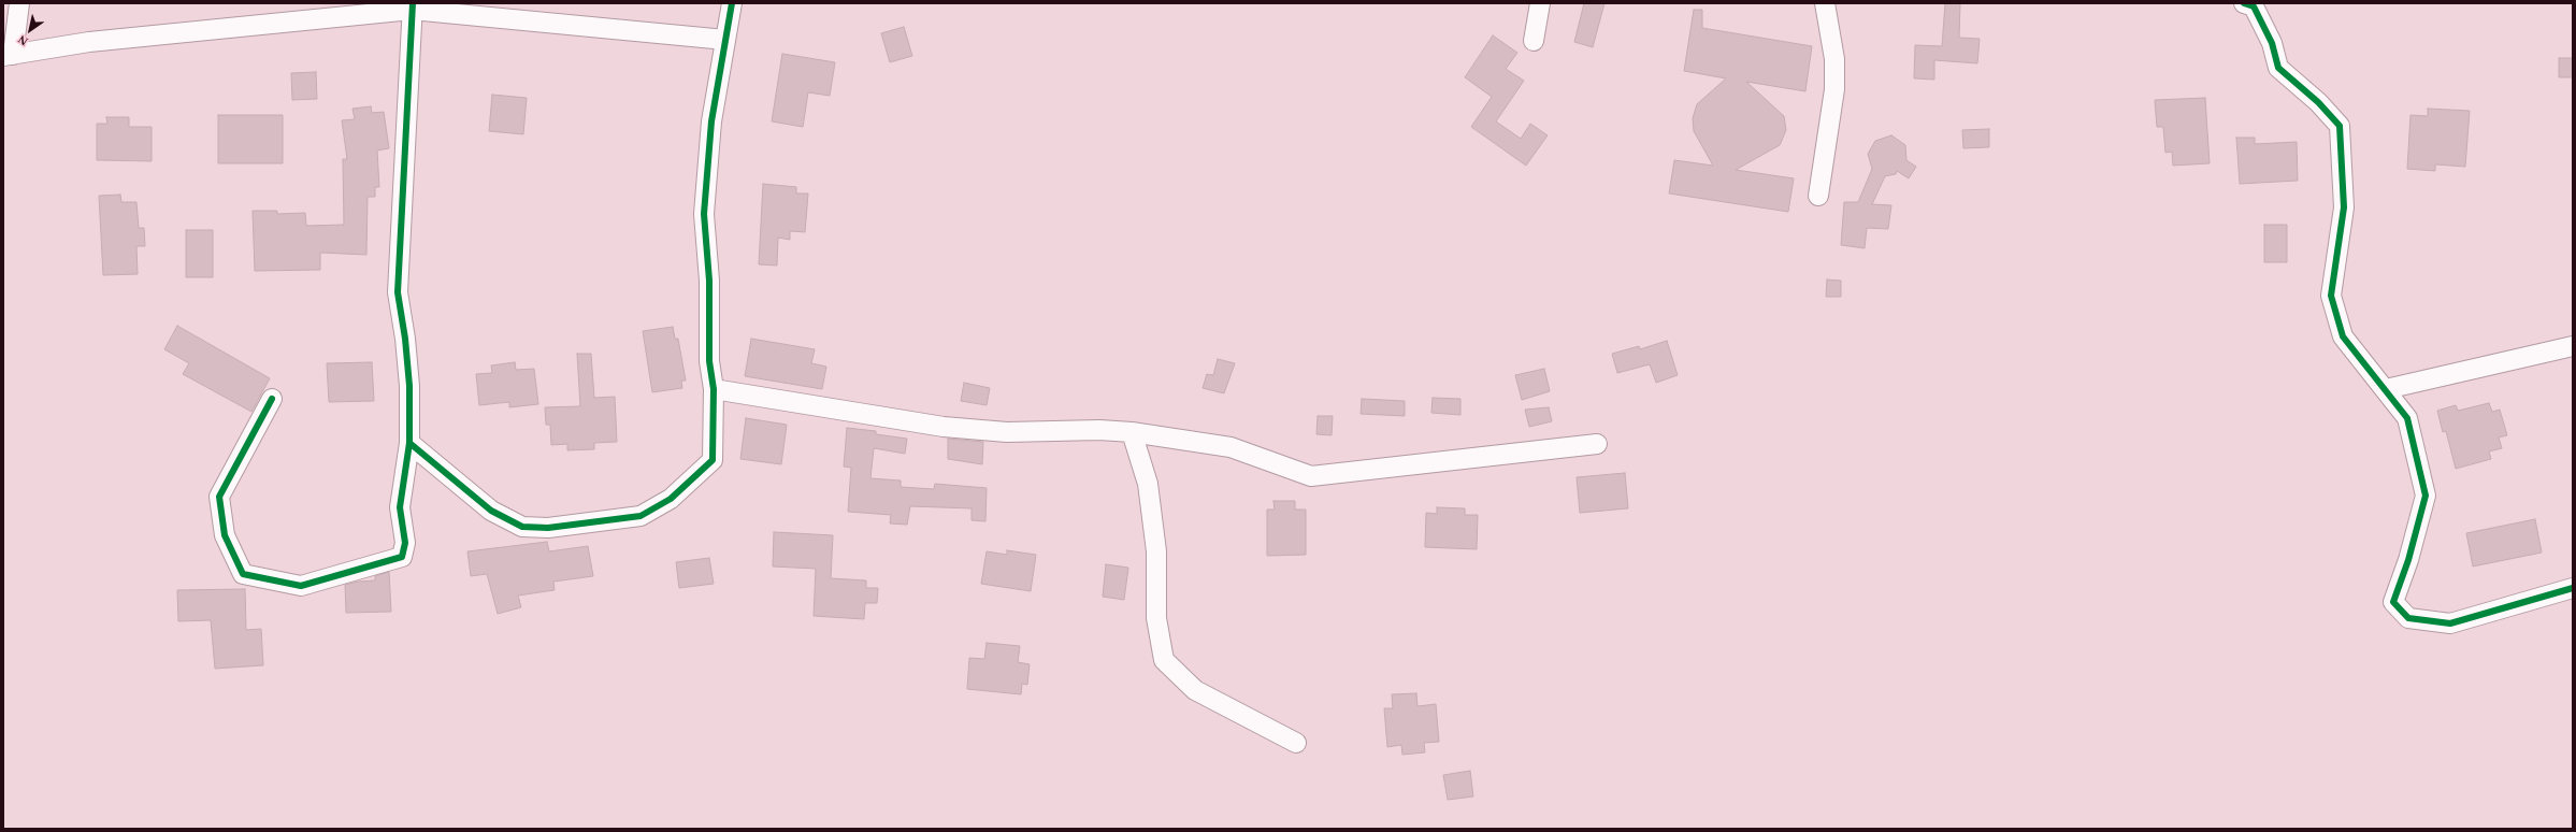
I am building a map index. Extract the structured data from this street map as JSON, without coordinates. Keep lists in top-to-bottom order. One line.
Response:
{"north":"bottom left"}
